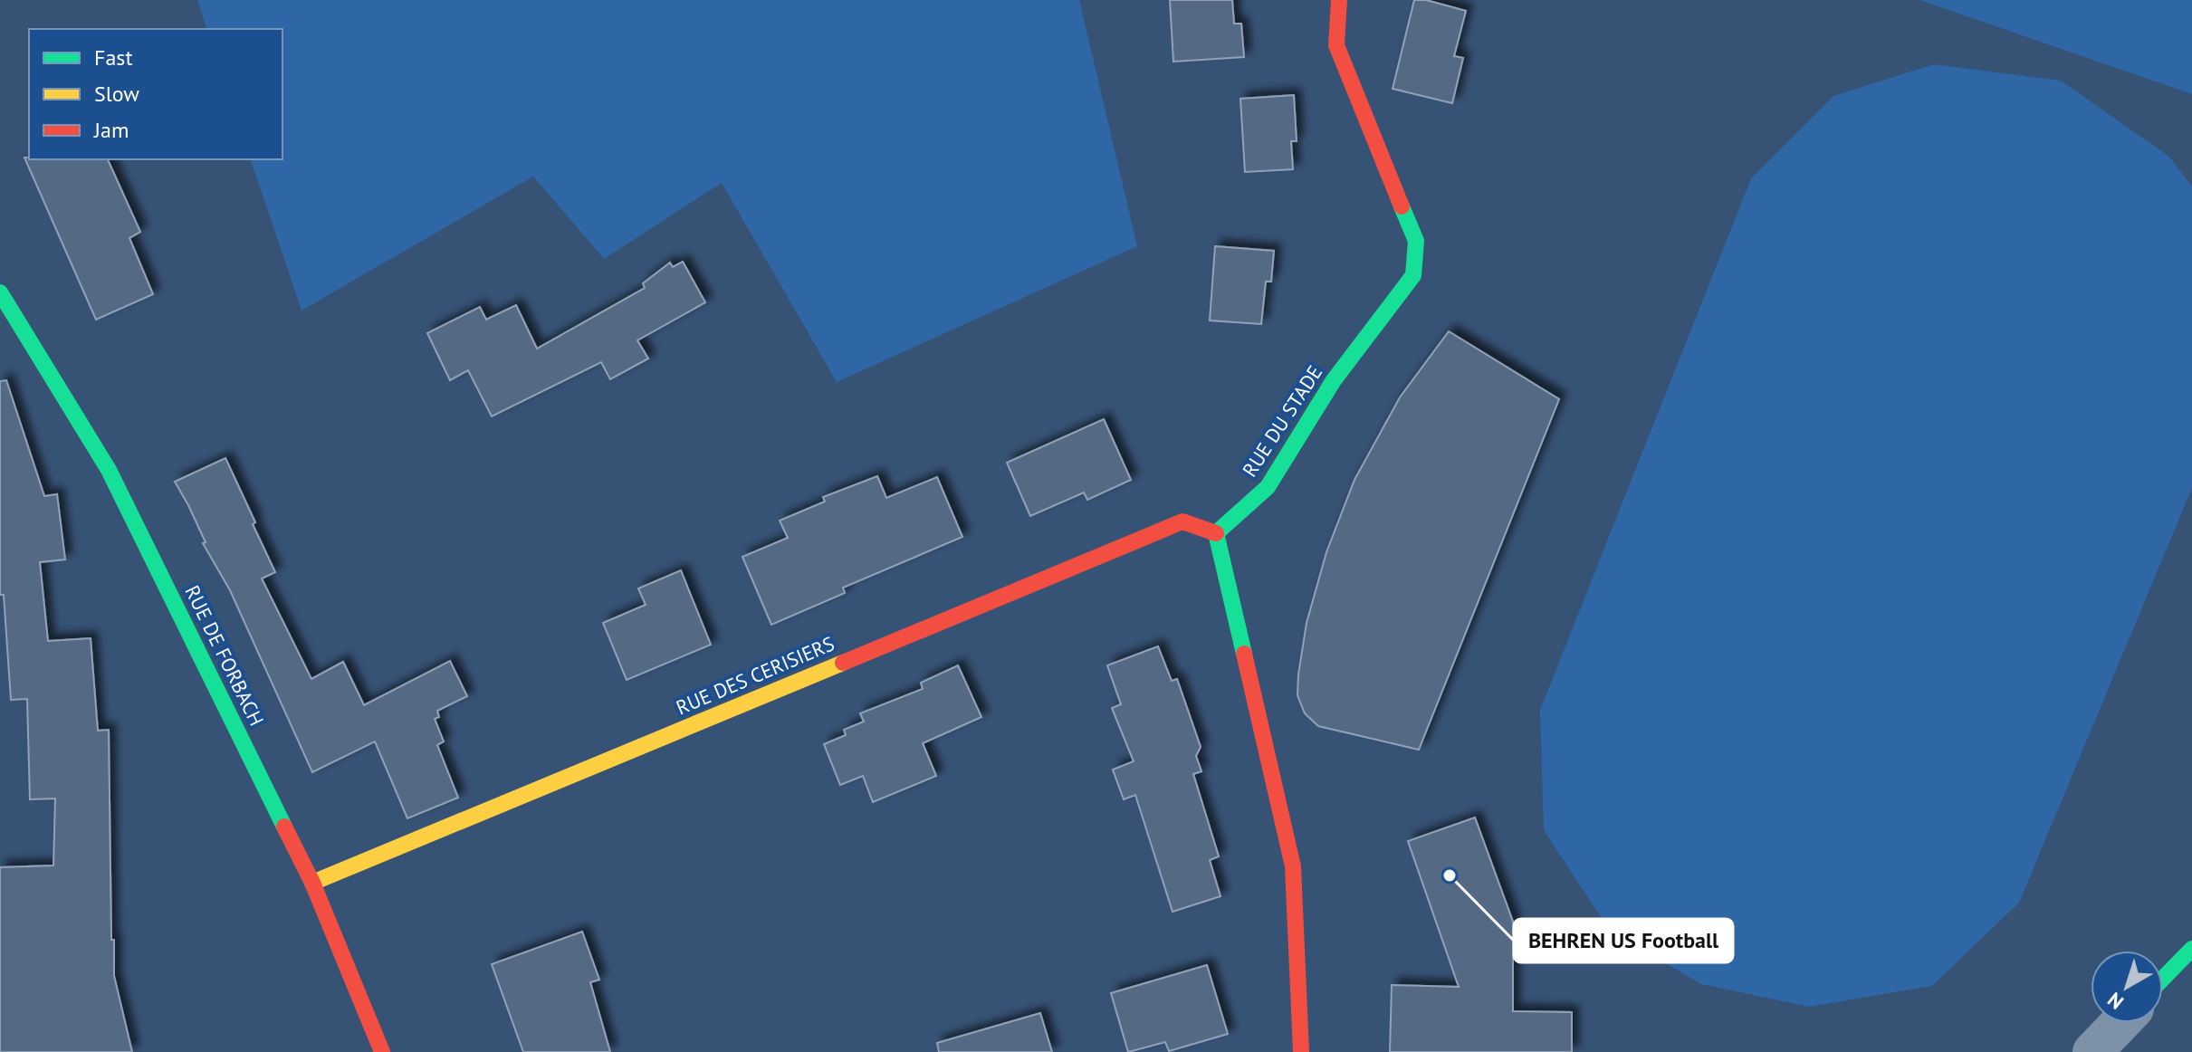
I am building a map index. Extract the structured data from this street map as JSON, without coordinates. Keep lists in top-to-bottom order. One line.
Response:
{"streets":{"street":["RUE DU STADE","RUE DE FORBACH","RUE DES CERISIERS"]},"crossings":[["RUE DU STADE","RUE DES CERISIERS"],["RUE DE FORBACH","RUE DES CERISIERS"]],"places":["BEHREN US Football"],"legend":["Fast","Slow","Jam"],"north":"bottom left"}
